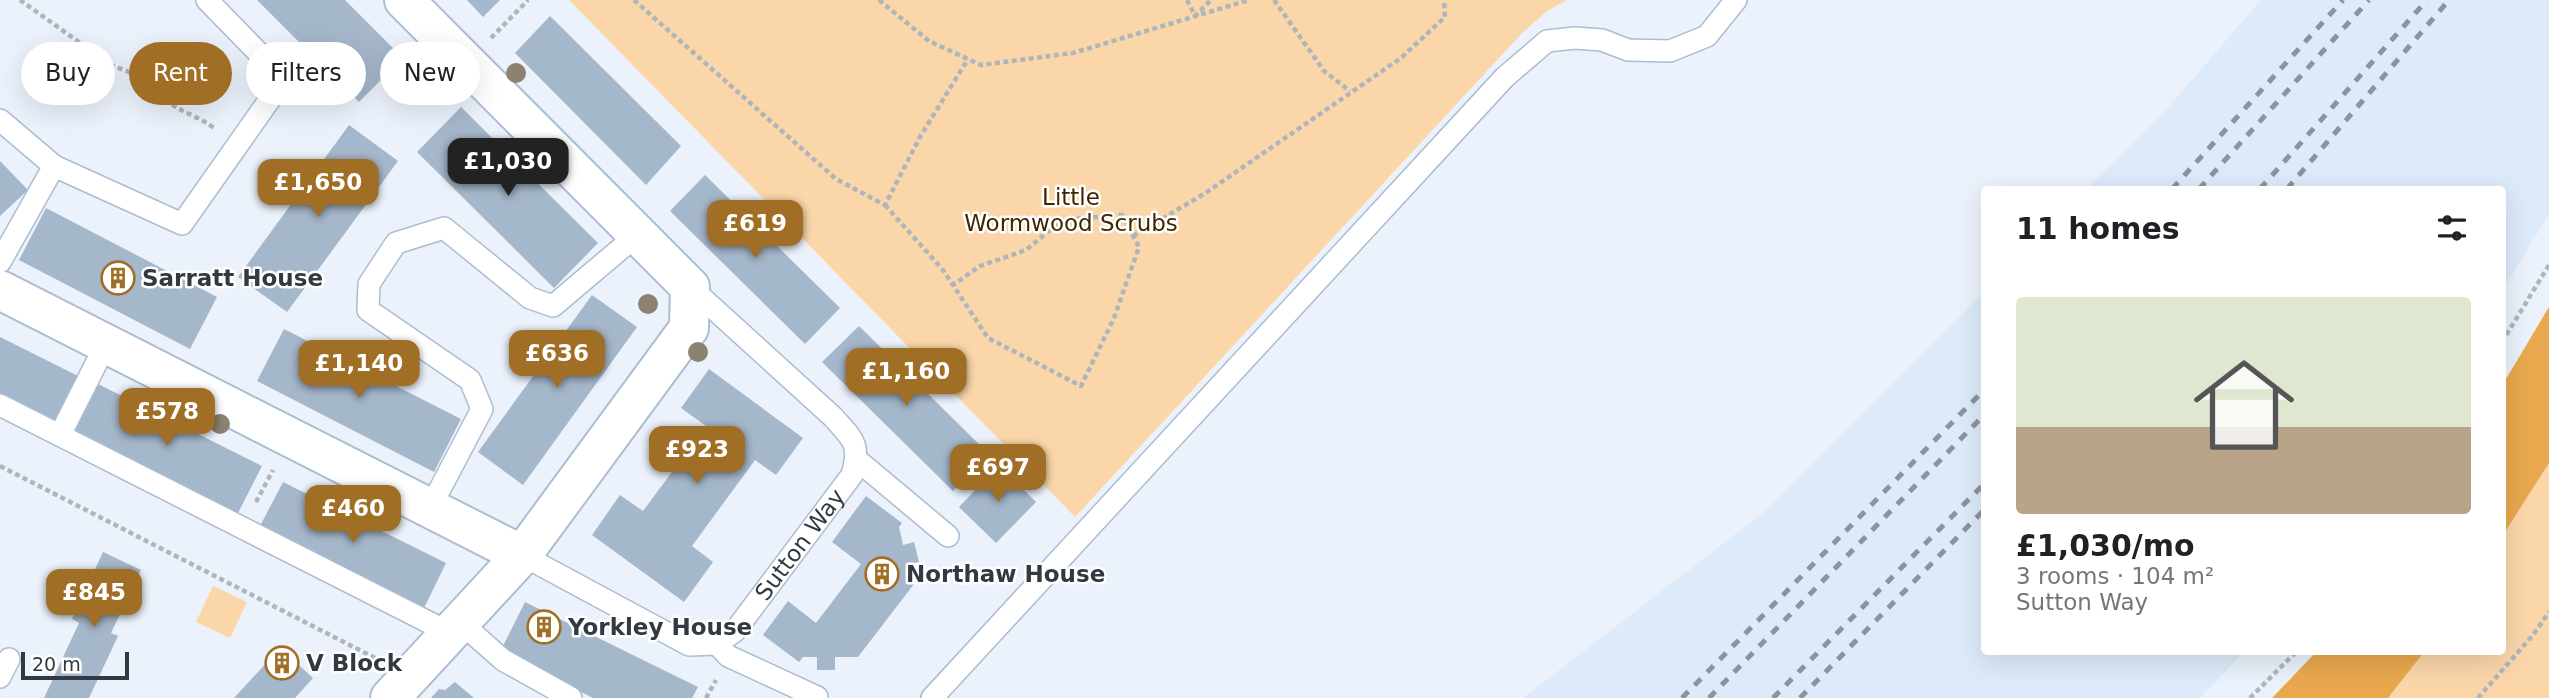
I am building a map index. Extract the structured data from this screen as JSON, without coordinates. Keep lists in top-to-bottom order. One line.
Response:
{"streets":{"lane":["Sutton Way"]},"parks":["Little Wormwood Scrubs"],"places":{"building":["Sarratt House","Northaw House","Yorkley House","V Block"]},"scale_bar":"20 m","page":{"chip":["Buy","Rent","Filters","New"],"price":["£1,030","£1,650","£619","£636","£1,140","£1,160","£578","£923","£697","£460","£845"],"heading":"11 homes","list":[{"name":"£1,030/mo","note":"3 rooms · 104 m² · Sutton Way"}],"scale":"20 m"}}
